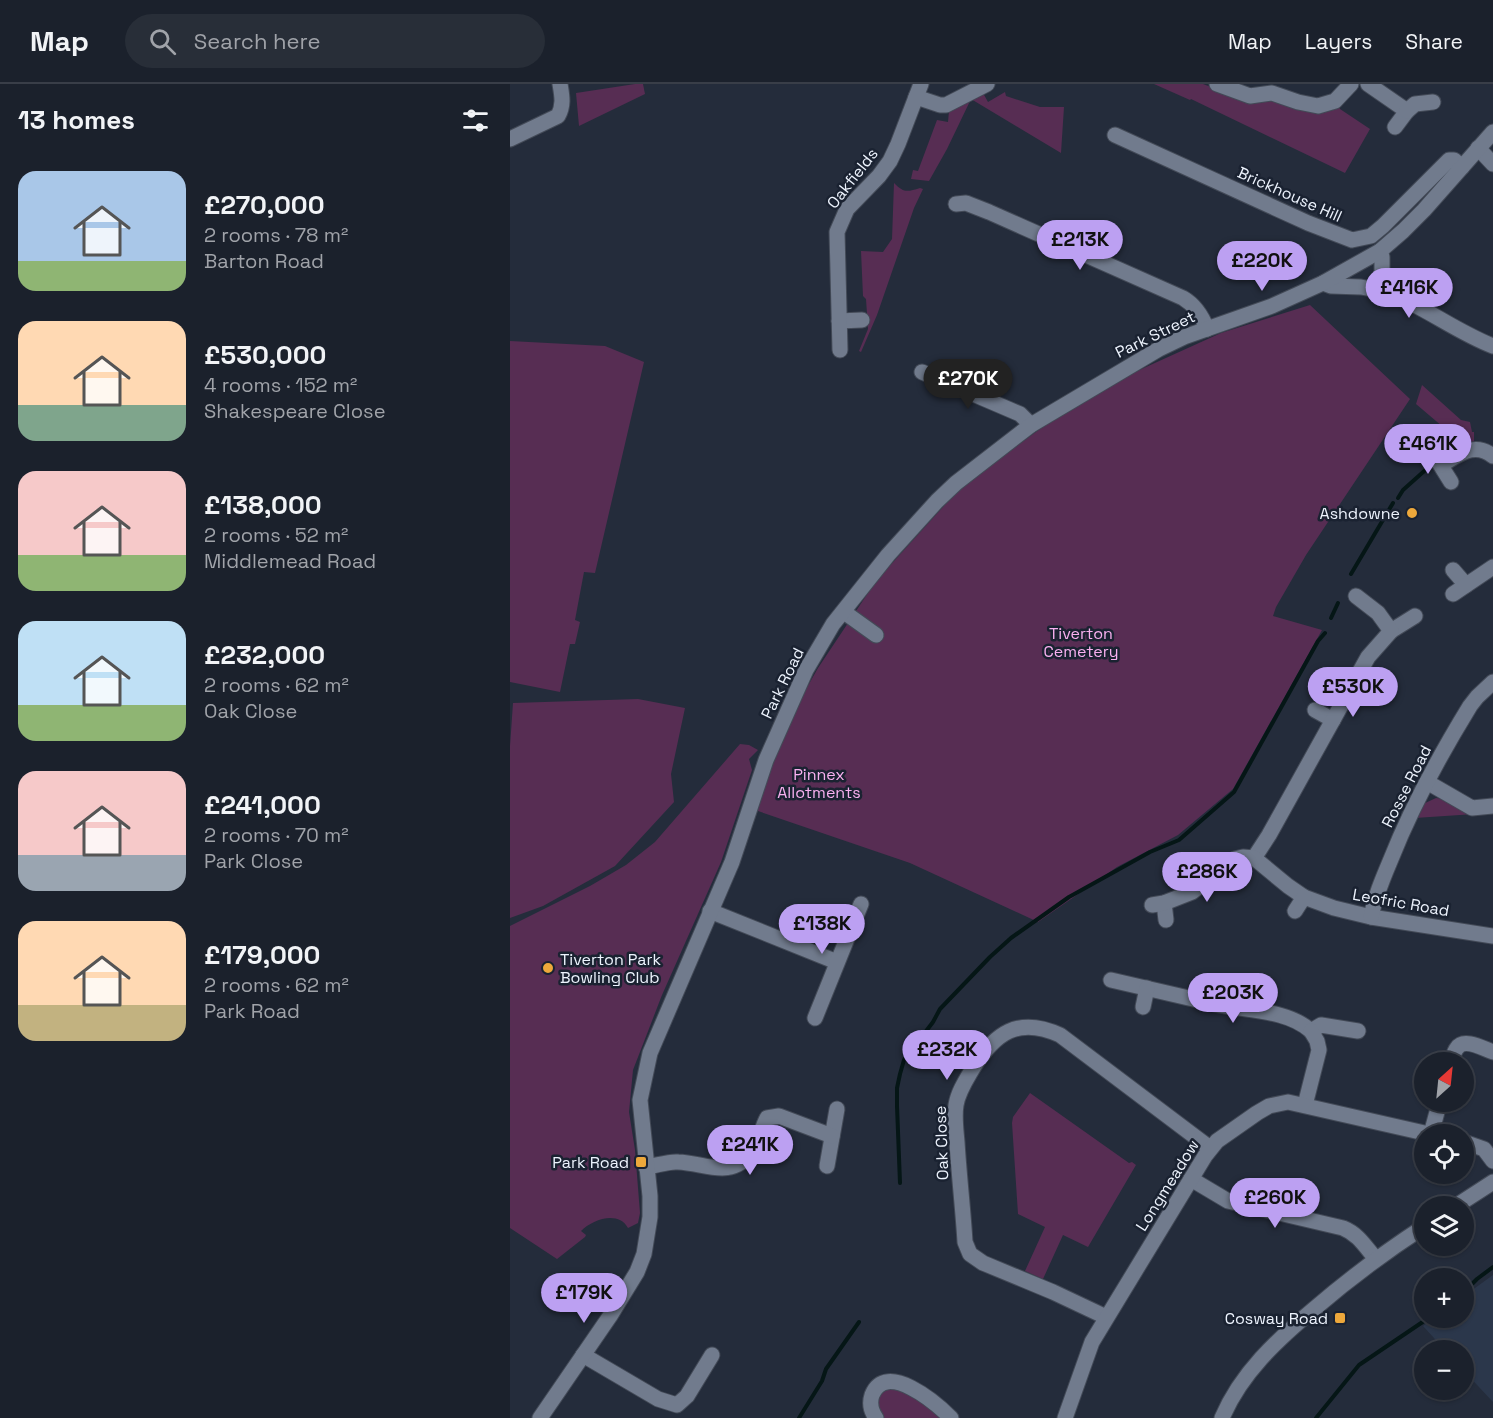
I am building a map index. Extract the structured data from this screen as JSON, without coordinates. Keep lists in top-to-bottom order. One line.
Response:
{"streets":{"street":["Oakfields","Brickhouse Hill","Park Street","Park Road","Rosse Road","Leofric Road","Oak Close","Longmeadow"]},"crossings":[["Brickhouse Hill","Park Street"],["Park Street","Park Road"],["Rosse Road","Leofric Road"],["Oak Close","Longmeadow"]],"parks":["Tiverton Cemetery","Pinnex Allotments"],"places":{"other":["Ashdowne","Tiverton Park Bowling Club"],"transit":["Park Road","Cosway Road"]},"north":"top right","page":{"header":"Map","search":"Search here","nav":["Map","Layers","Share"],"heading":"13 homes","list":[{"name":"£270,000","note":"2 rooms · 78 m² · Barton Road"},{"name":"£530,000","note":"4 rooms · 152 m² · Shakespeare Close"},{"name":"£138,000","note":"2 rooms · 52 m² · Middlemead Road"},{"name":"£232,000","note":"2 rooms · 62 m² · Oak Close"},{"name":"£241,000","note":"2 rooms · 70 m² · Park Close"},{"name":"£179,000","note":"2 rooms · 62 m² · Park Road"}],"price":["£213K","£220K","£416K","£270K","£461K","£530K","£286K","£138K","£203K","£232K","£241K","£260K","£179K"],"map_buttons":["+","−"]}}
